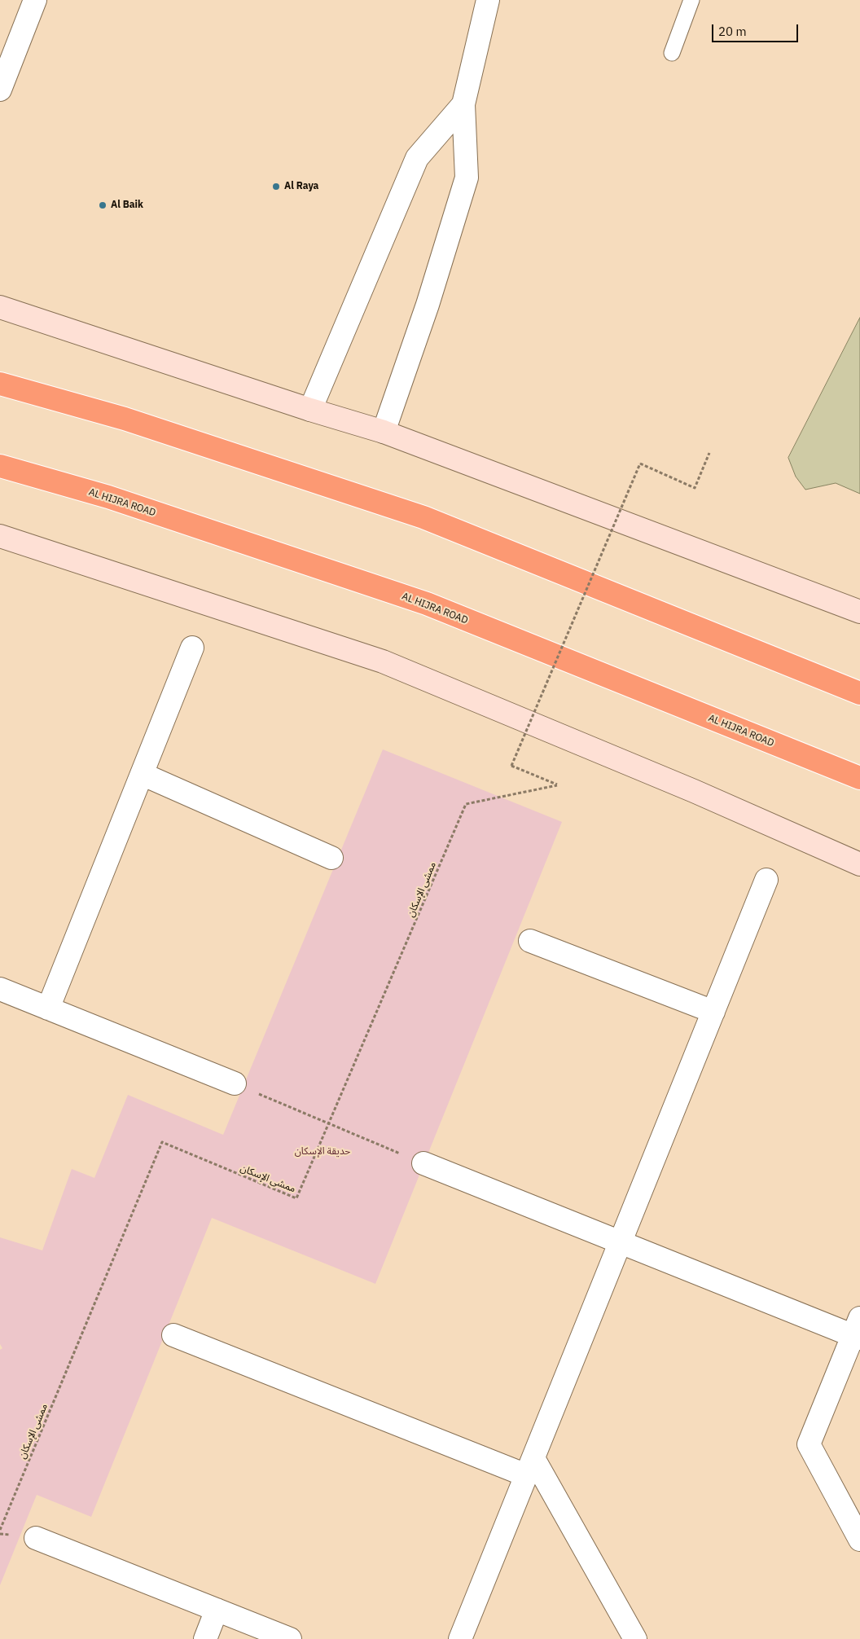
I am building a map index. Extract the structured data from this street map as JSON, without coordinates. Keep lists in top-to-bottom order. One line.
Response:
{"streets":{"highway":["AL HIJRA ROAD"],"path":["ممشى الإسكان"]},"parks":["حديقة الإسكان"],"places":["Al Raya","Al Baik"],"scale_bar":"20 m"}
